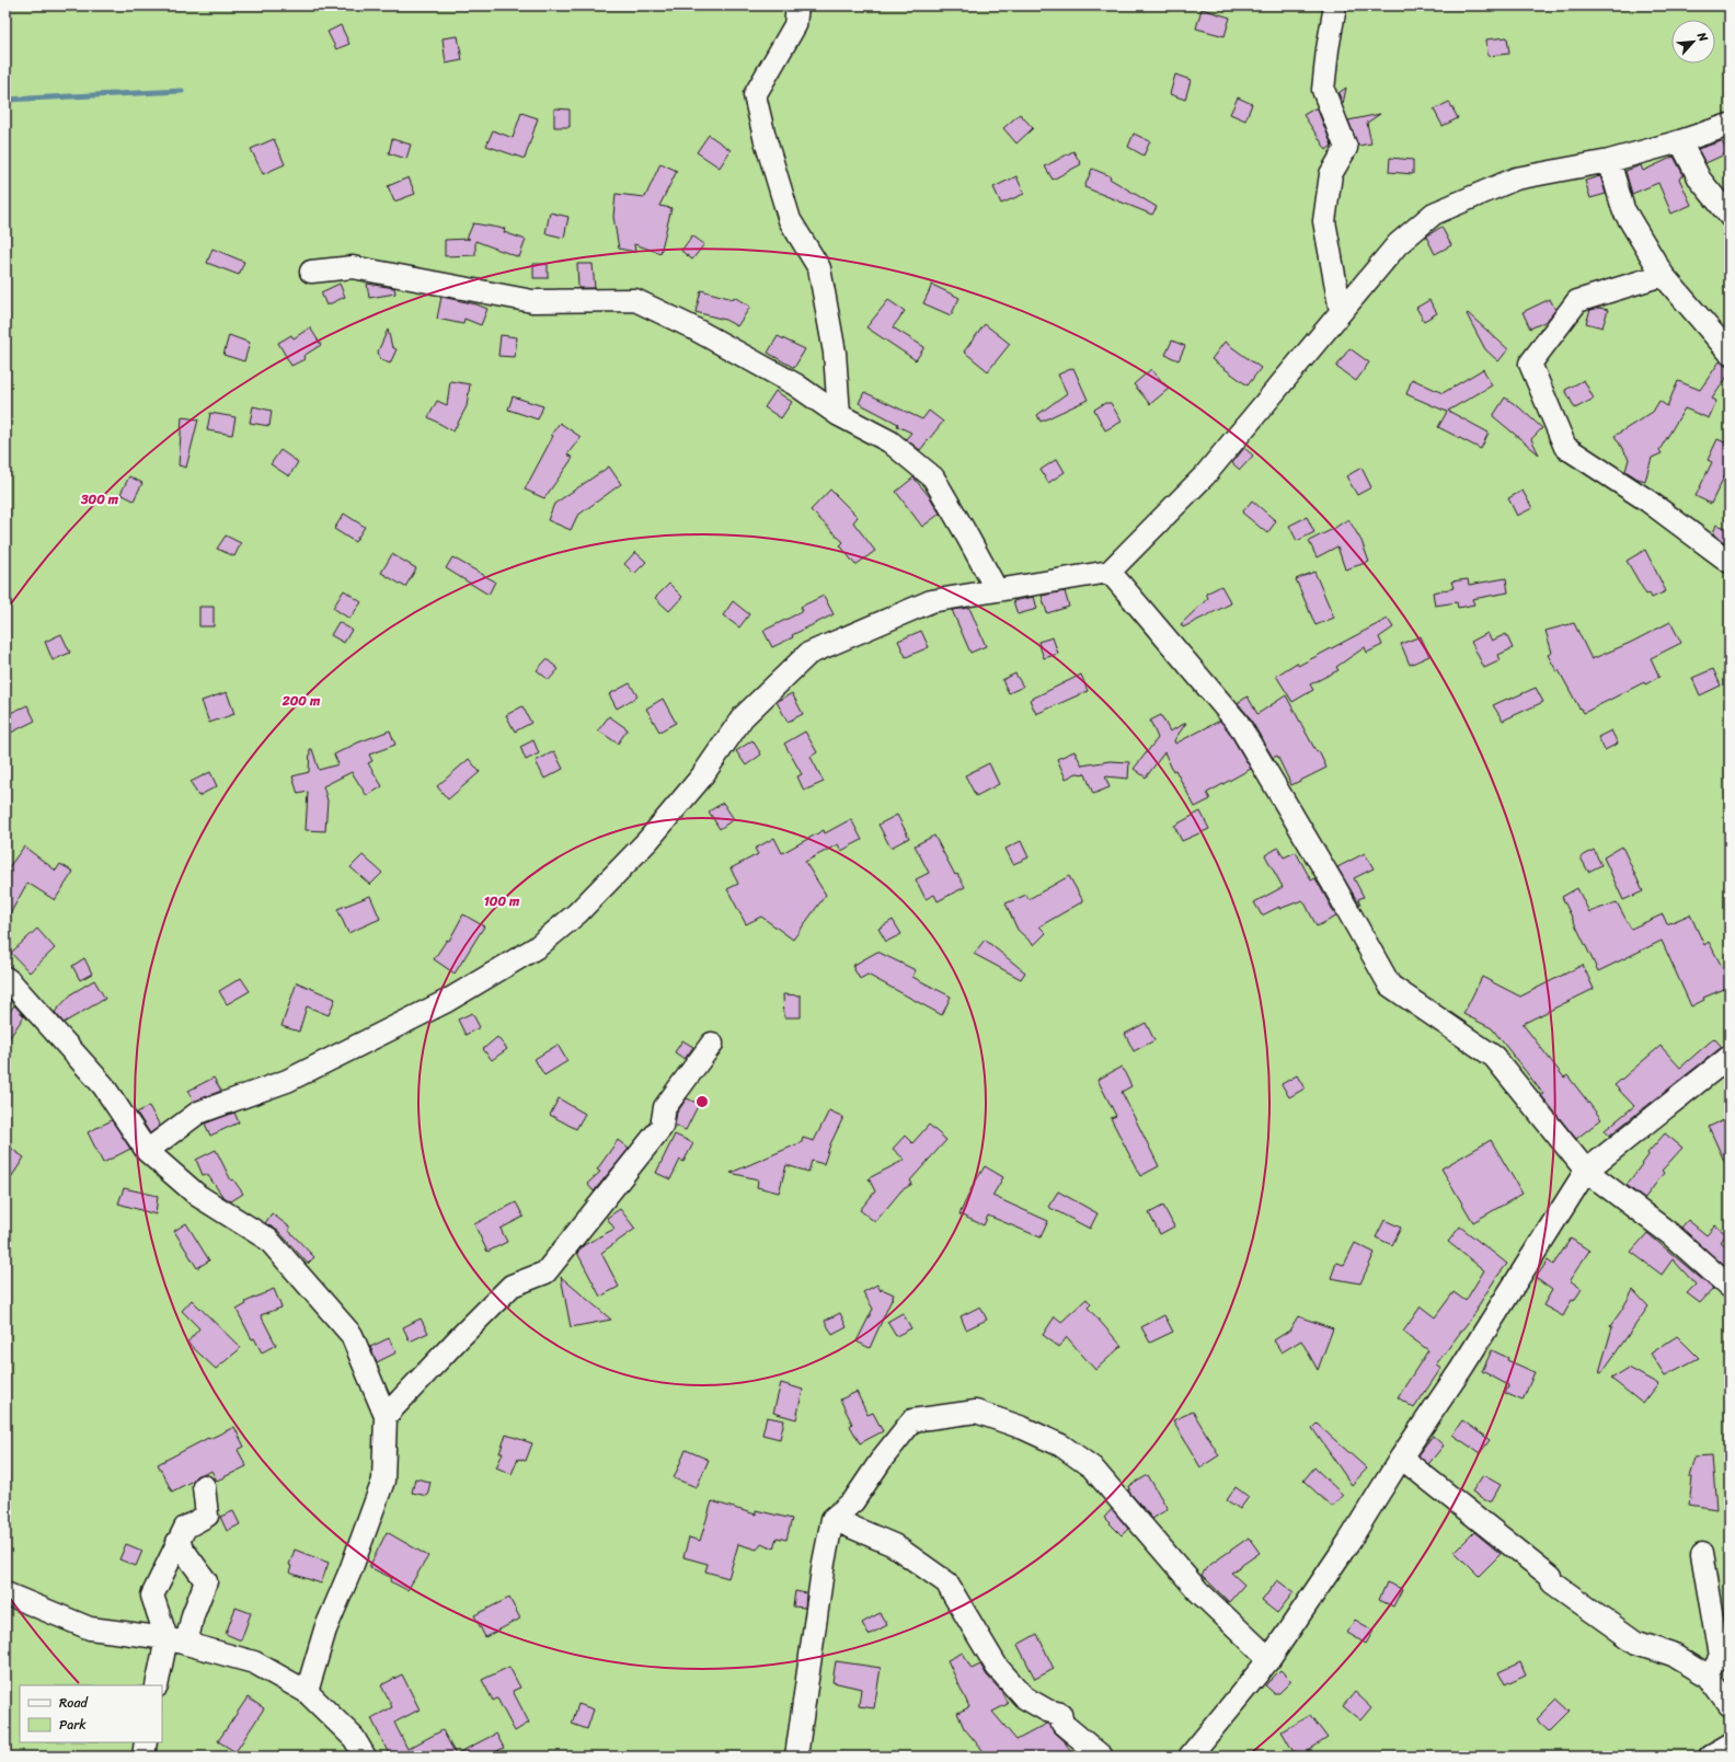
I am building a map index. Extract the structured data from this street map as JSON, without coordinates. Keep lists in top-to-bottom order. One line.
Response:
{"legend":["Road","Park"],"north":"top right","rings":["300 m","200 m","100 m"]}
